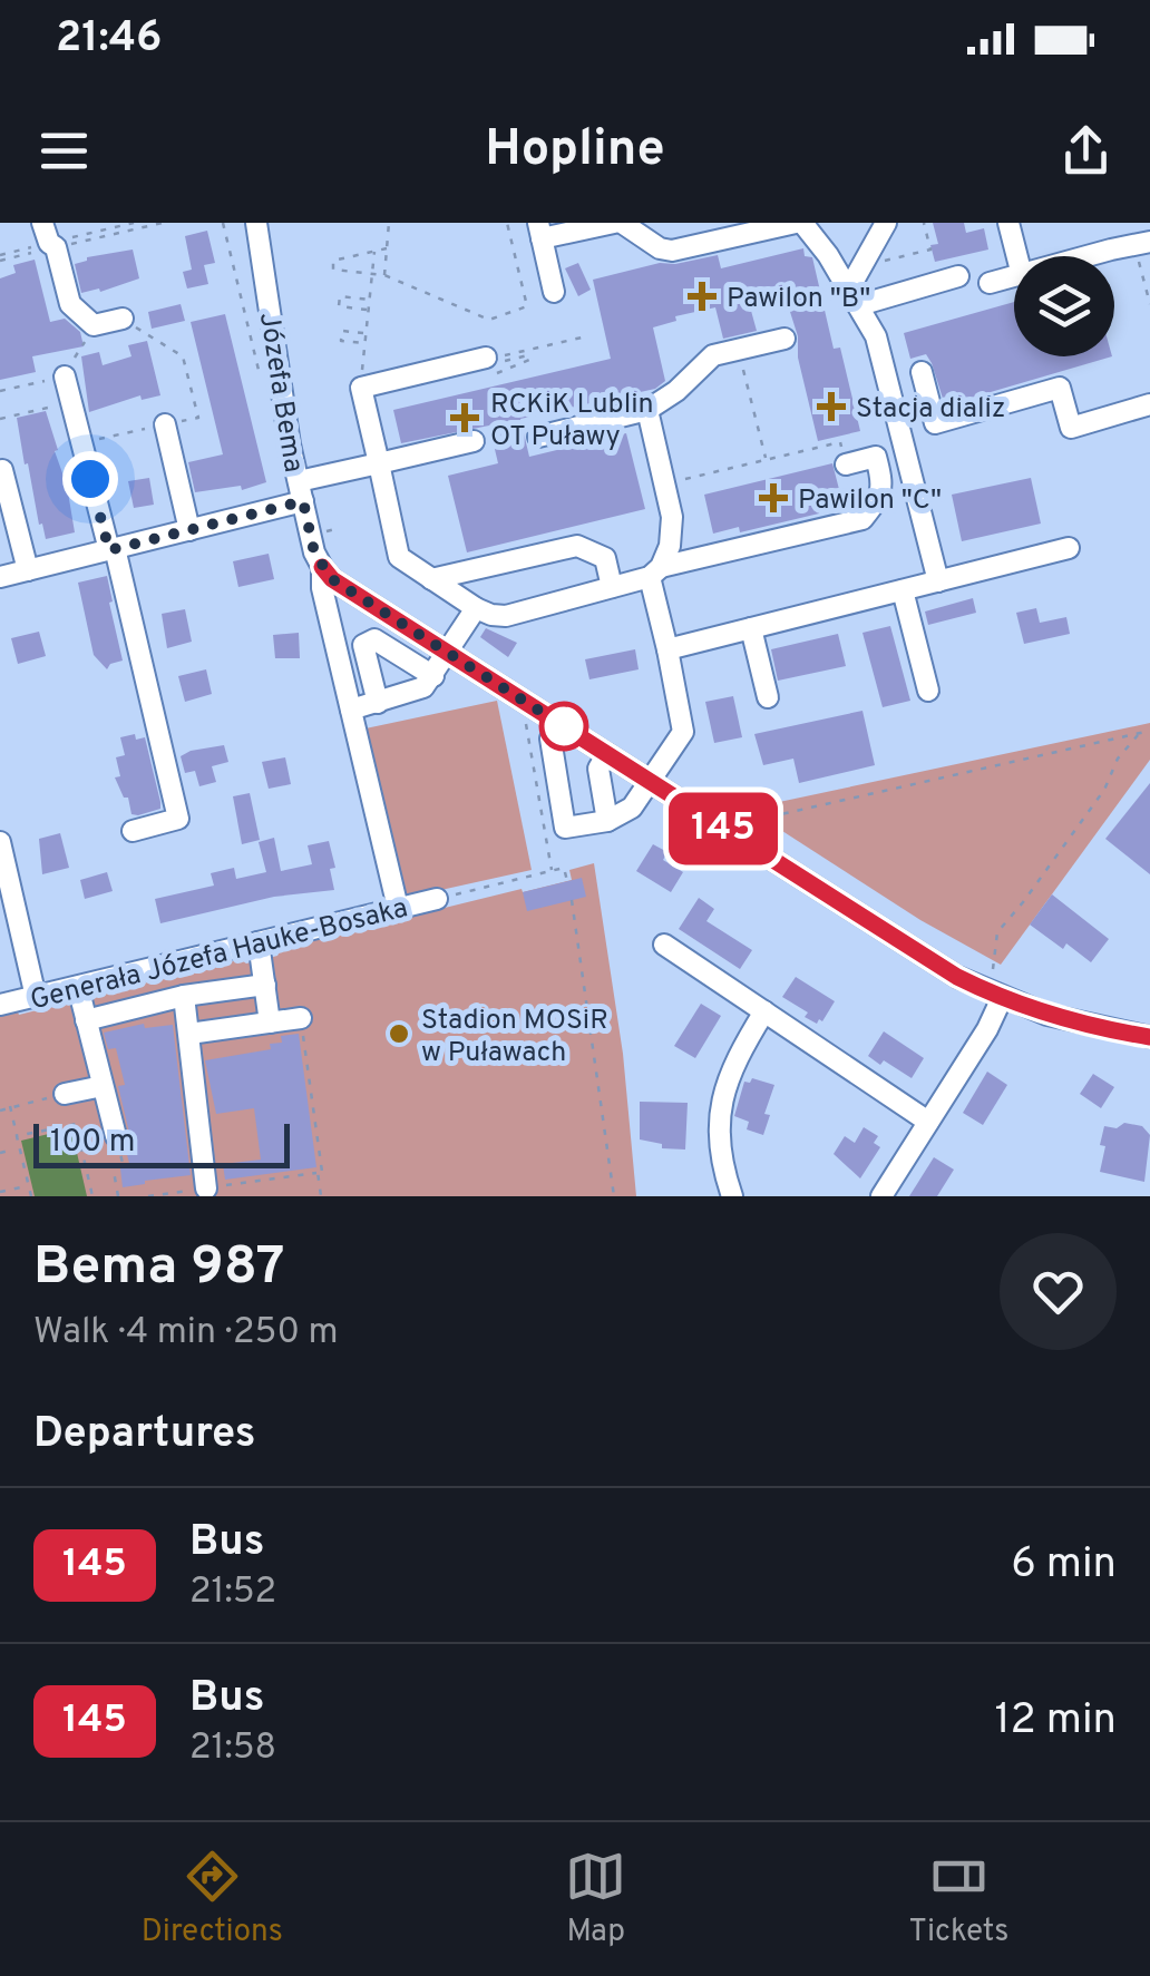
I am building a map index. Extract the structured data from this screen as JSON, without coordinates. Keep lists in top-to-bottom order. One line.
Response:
{"streets":{"street":["Józefa Bema","Generała Józefa Hauke-Bosaka"]},"crossings":[["Józefa Bema","Generała Józefa Hauke-Bosaka"]],"places":{"health":["Pawilon \"B\"","Stacja dializ","RCKiK Lublin OT Puławy","Pawilon \"C\""],"other":["Stadion MOSiR w Puławach"]},"lines":["bus line 145"],"scale_bar":"100 m","page":{"status":"21:46","header":"Hopline","on_map":"145","scale":"100 m","heading":[["Bema 987","Walk · 4 min · 250 m"],"Departures"],"list":[{"mark":"145","name":"Bus","note":"21:52","value":"6 min"},{"mark":"145","name":"Bus","note":"21:58","value":"12 min"}],"tabs":["Directions","Map","Tickets"]}}
